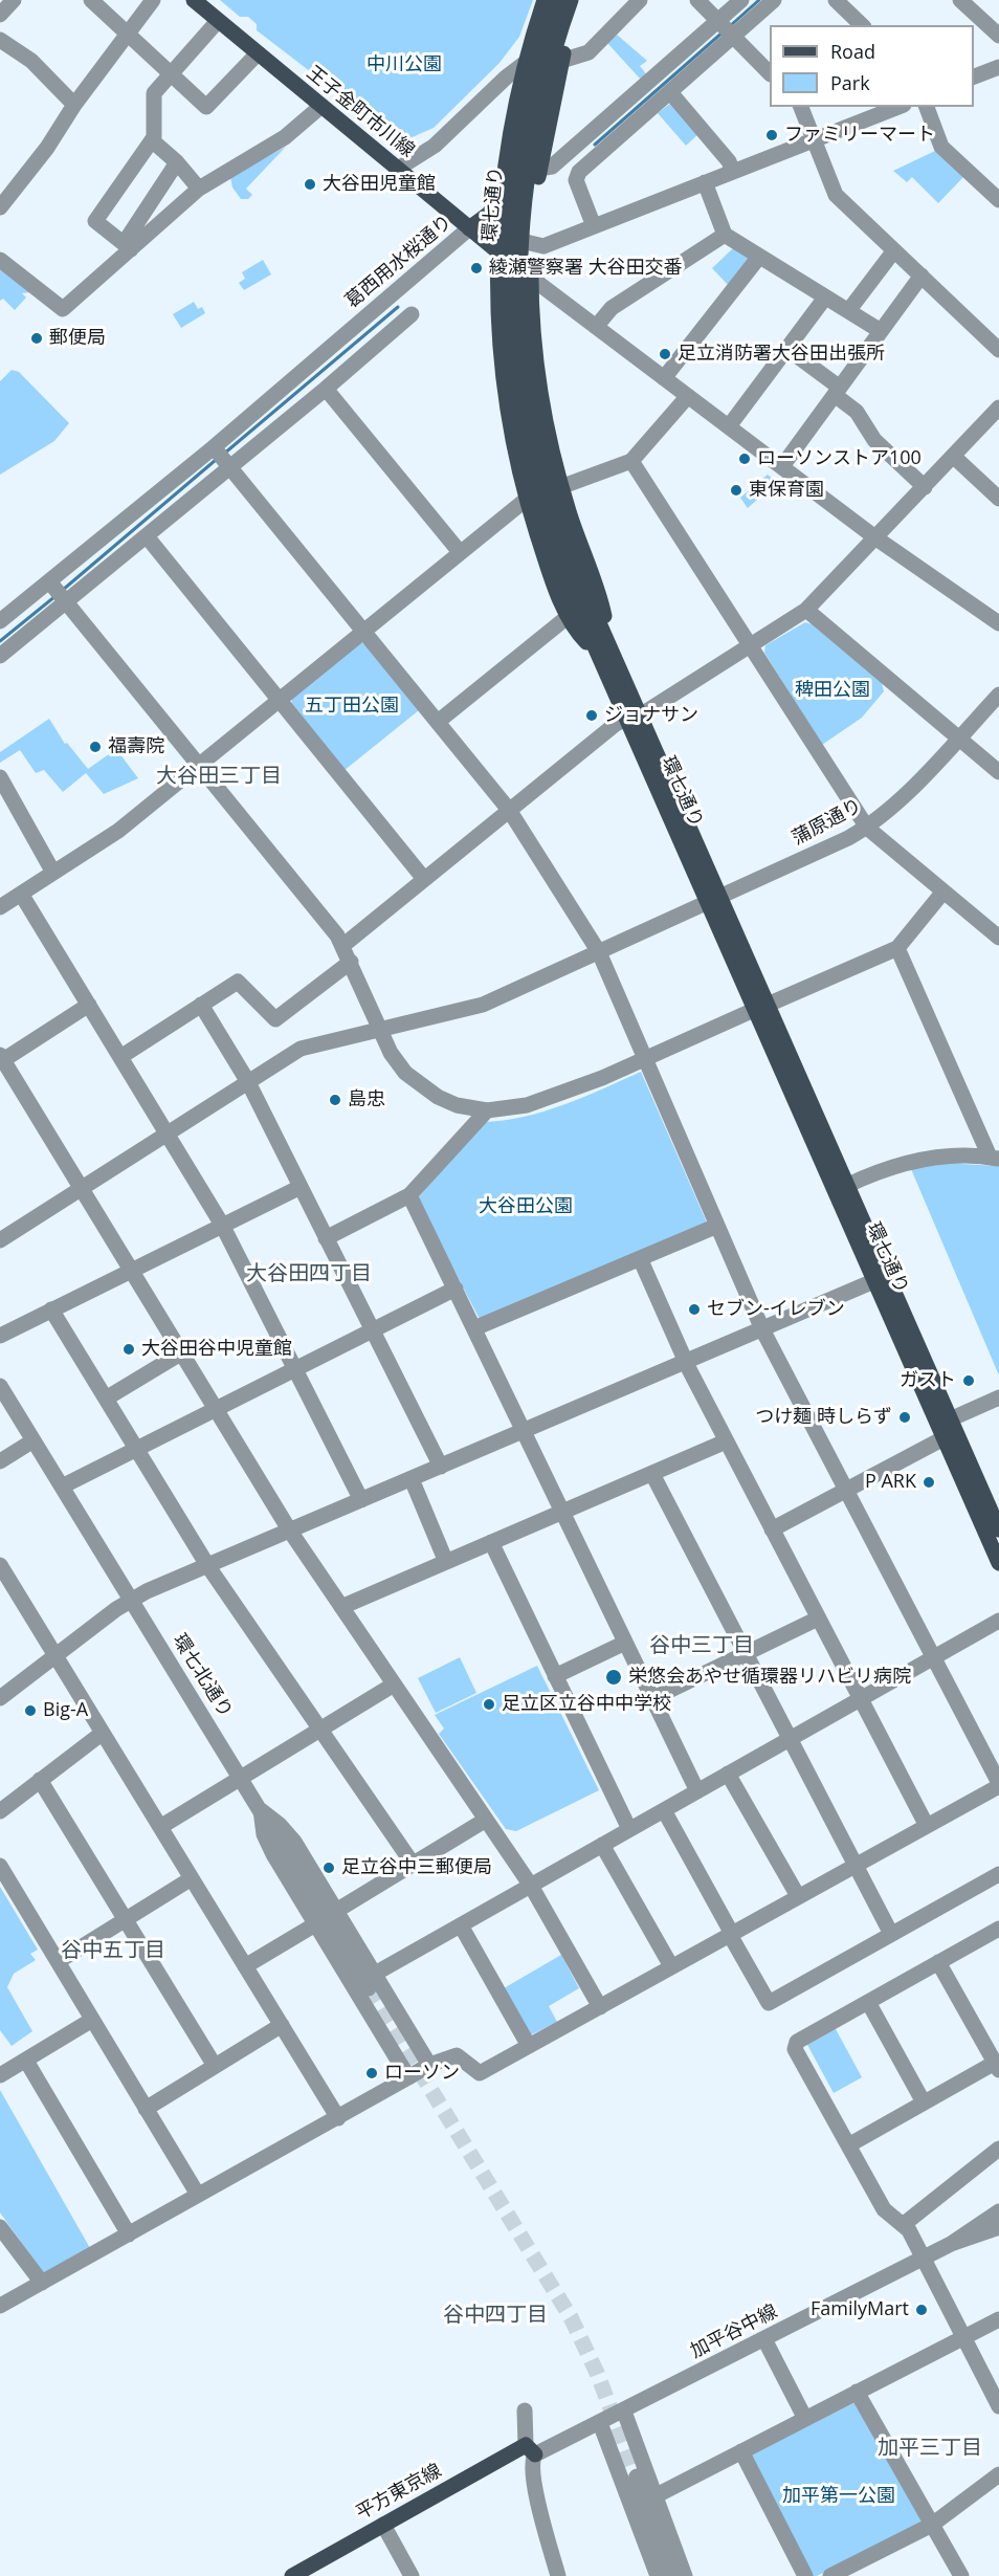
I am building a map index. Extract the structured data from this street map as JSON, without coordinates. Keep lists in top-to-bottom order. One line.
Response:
{"streets":{"main road":["王子金町市川線","環七通り","平方東京線"],"street":["葛西用水桜通り","蒲原通り","環七北通り","加平谷中線"]},"crossings":[["王子金町市川線","葛西用水桜通り"],["環七通り","蒲原通り"],["加平谷中線","平方東京線"]],"districts":["大谷田三丁目","大谷田四丁目","谷中三丁目","谷中五丁目","谷中四丁目","加平三丁目"],"parks":["中川公園","稗田公園","五丁田公園","大谷田公園","加平第一公園"],"places":["ファミリーマート","大谷田児童館","綾瀬警察署 大谷田交番","郵便局","足立消防署大谷田出張所","ローソンストア100","東保育園","ジョナサン","福壽院","島忠","セブン-イレブン","大谷田谷中児童館","ガスト","つけ麺 時しらず","P ARK","栄悠会あやせ循環器リハビリ病院","足立区立谷中中学校","Big-A","足立谷中三郵便局","ローソン","FamilyMart"],"legend":["Road","Park"]}
